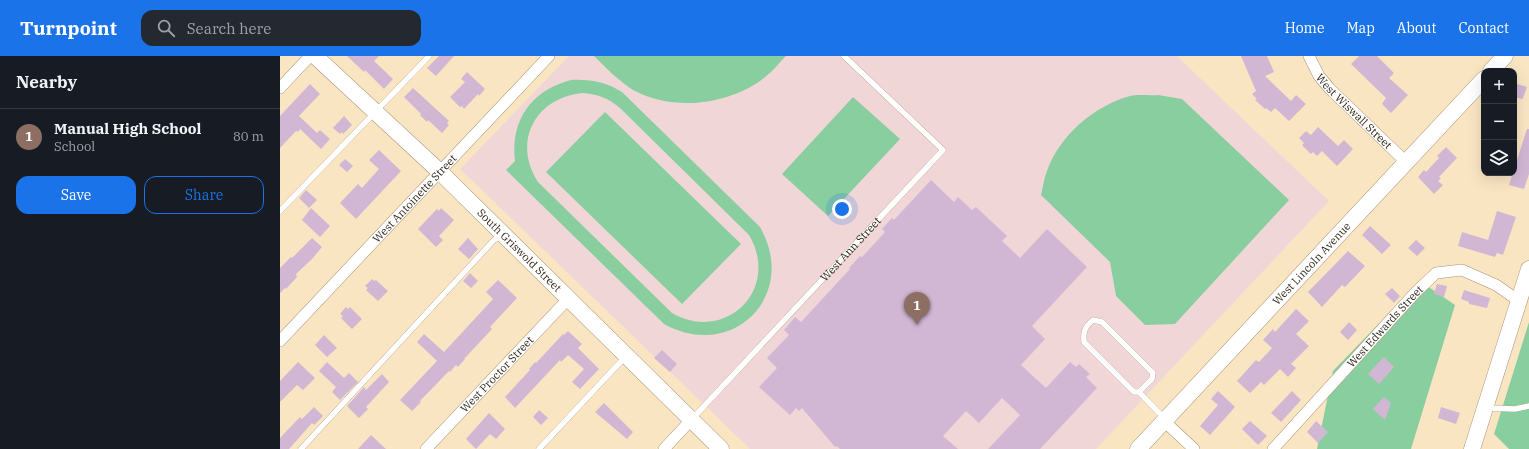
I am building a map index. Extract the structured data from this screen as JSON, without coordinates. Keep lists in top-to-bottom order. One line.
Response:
{"streets":{"main road":["South Griswold Street","West Lincoln Avenue"],"street":["West Wiswall Street","West Antoinette Street","West Ann Street","West Edwards Street","West Proctor Street"]},"crossings":[["West Wiswall Street","West Lincoln Avenue"],["West Antoinette Street","South Griswold Street"],["West Ann Street","South Griswold Street"],["South Griswold Street","West Proctor Street"]],"page":{"header":"Turnpoint","search":"Search here","nav":["Home","Map","About","Contact"],"heading":"Nearby","map_buttons":["+","−"],"list":[{"mark":"1","name":"Manual High School","note":"School","value":"80 m"}],"buttons":["Save","Share"],"pins":"1"}}
